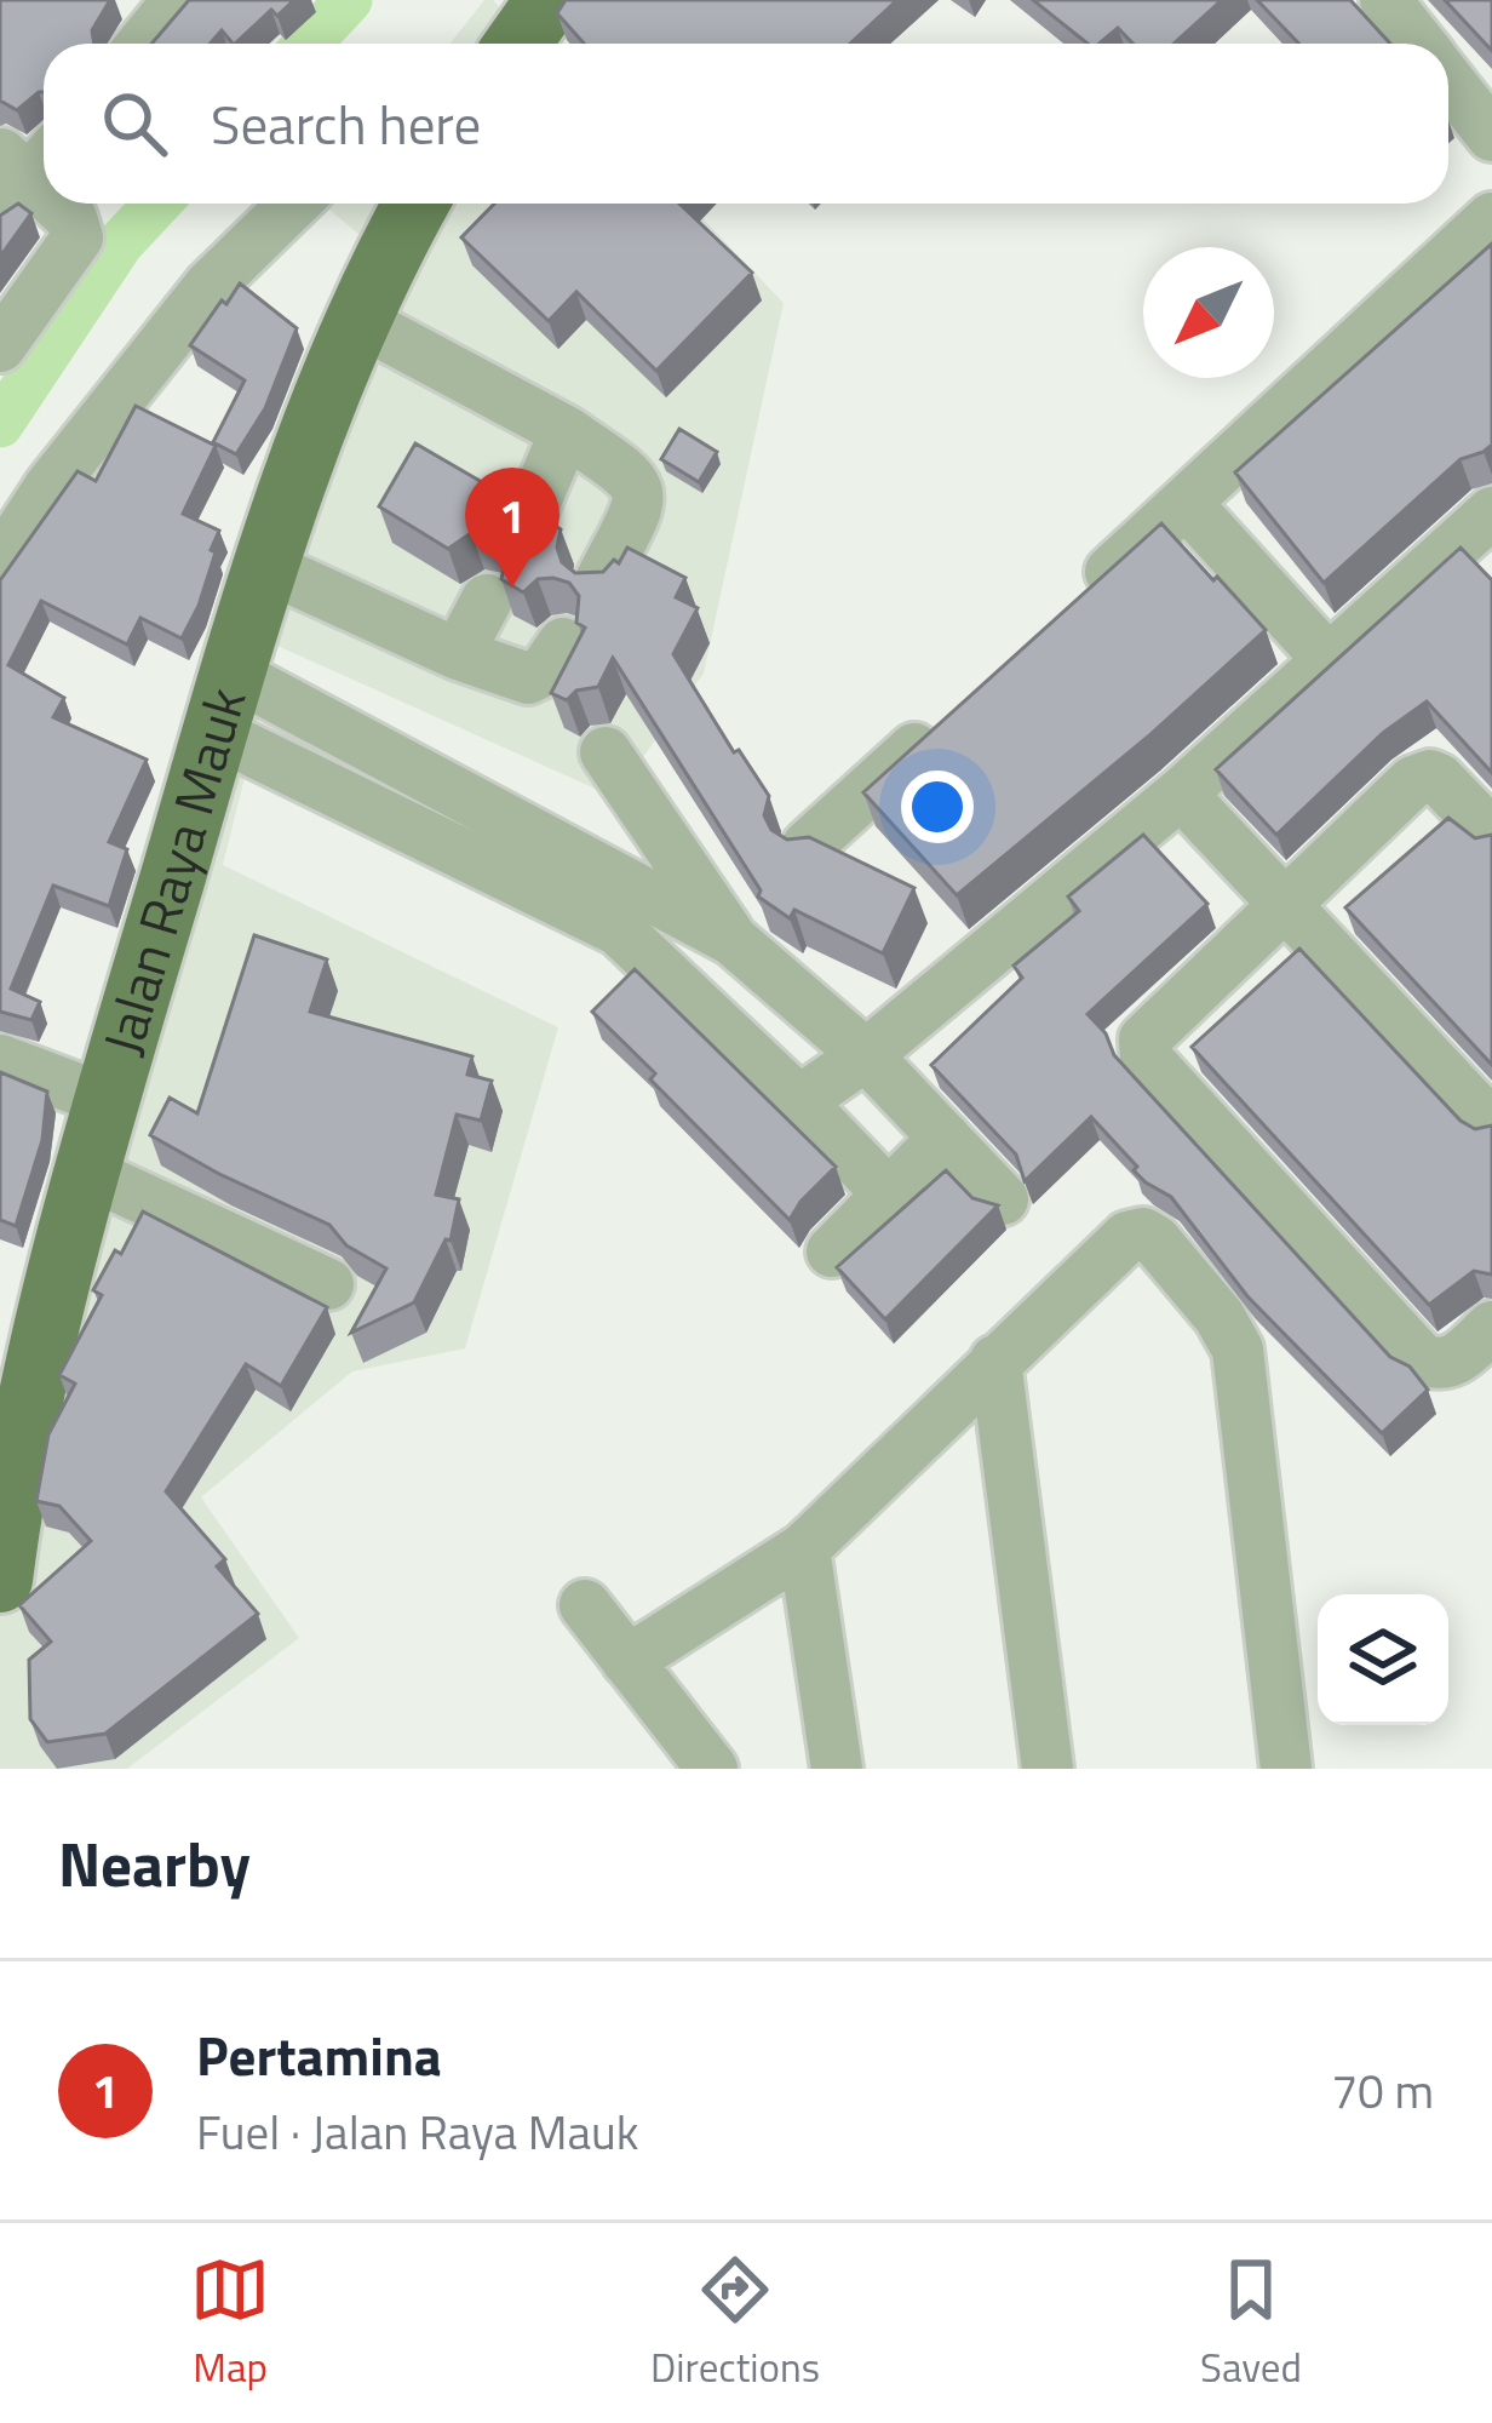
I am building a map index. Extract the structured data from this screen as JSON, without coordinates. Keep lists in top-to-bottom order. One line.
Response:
{"streets":{"main road":["Jalan Raya Mauk"]},"north":"bottom left","page":{"search":"Search here","pins":"1","heading":"Nearby","list":[{"mark":"1","name":"Pertamina","note":"Fuel · Jalan Raya Mauk","value":"70 m"}],"nav":["Map","Directions","Saved"]}}
